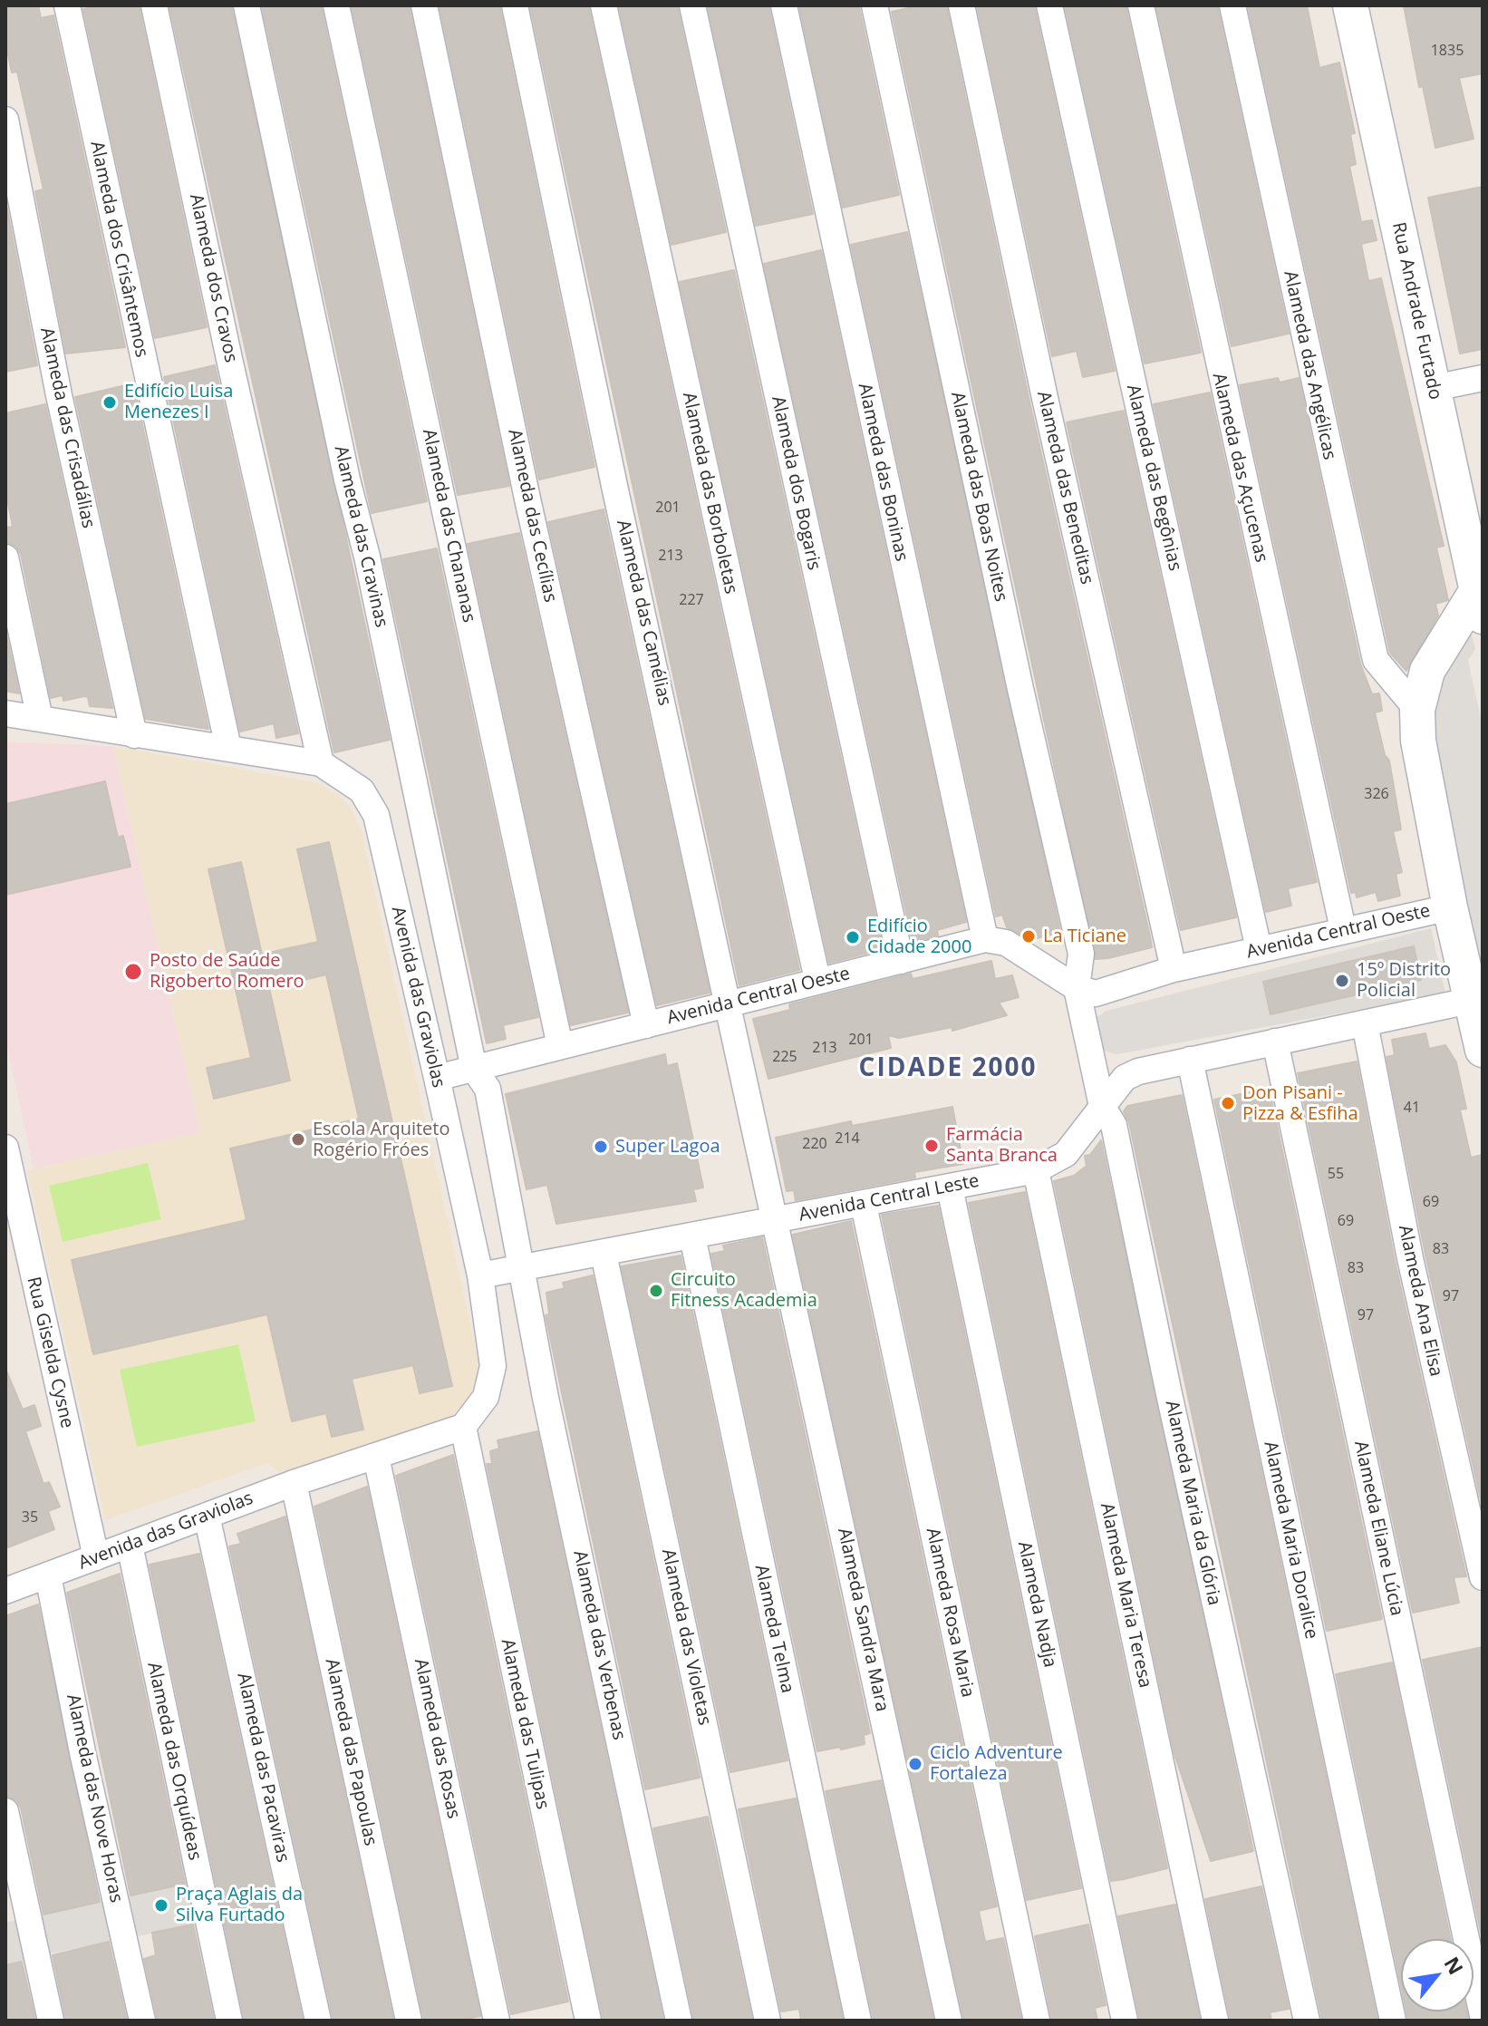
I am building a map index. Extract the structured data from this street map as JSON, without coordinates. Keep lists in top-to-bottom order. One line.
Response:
{"streets":{"street":["Alameda dos Crisântemos","Alameda dos Cravos","Rua Andrade Furtado","Alameda das Angélicas","Alameda das Crisadálias","Alameda das Açucenas","Alameda das Boninas","Alameda das Begônias","Alameda dos Bogaris","Alameda das Beneditas","Alameda das Borboletas","Alameda das Boas Noites","Alameda das Cecílias","Alameda das Chananas","Alameda das Cravinas","Alameda das Camélias","Avenida Central Oeste","Avenida das Graviolas","Avenida Central Leste","Alameda Ana Elisa","Rua Giselda Cysne","Alameda Maria da Glória","Alameda Eliane Lúcia","Alameda Maria Doralice","Alameda Maria Teresa","Alameda Nadja","Alameda Rosa Maria","Alameda Sandra Mara","Alameda Telma","Alameda das Violetas","Alameda das Verbenas","Alameda das Tulipas","Alameda das Rosas","Alameda das Papoulas","Alameda das Orquídeas","Alameda das Pacaviras","Alameda das Nove Horas"]},"crossings":[["Alameda dos Crisântemos","Avenida das Graviolas"],["Alameda dos Cravos","Avenida das Graviolas"],["Alameda das Crisadálias","Avenida das Graviolas"],["Alameda das Açucenas","Avenida Central Oeste"],["Alameda das Boninas","Avenida Central Oeste"],["Alameda das Begônias","Avenida Central Oeste"],["Alameda dos Bogaris","Avenida Central Oeste"],["Alameda das Beneditas","Avenida Central Oeste"],["Alameda das Borboletas","Avenida Central Oeste"],["Alameda das Boas Noites","Avenida Central Oeste"],["Alameda das Boas Noites","Alameda Maria da Glória"],["Alameda das Cecílias","Avenida Central Oeste"],["Alameda das Chananas","Avenida Central Oeste"],["Alameda das Cravinas","Avenida Central Oeste"],["Alameda das Cravinas","Avenida Central Leste"],["Alameda das Cravinas","Alameda das Verbenas"],["Alameda das Camélias","Avenida Central Oeste"],["Alameda das Camélias","Avenida Central Leste"],["Alameda das Camélias","Alameda Sandra Mara"],["Avenida Central Oeste","Avenida das Graviolas"],["Avenida Central Oeste","Alameda Maria da Glória"],["Avenida das Graviolas","Avenida Central Leste"],["Avenida das Graviolas","Rua Giselda Cysne"],["Avenida das Graviolas","Alameda das Tulipas"],["Avenida das Graviolas","Alameda das Rosas"],["Avenida das Graviolas","Alameda das Papoulas"],["Avenida das Graviolas","Alameda das Orquídeas"],["Avenida das Graviolas","Alameda das Pacaviras"],["Avenida das Graviolas","Alameda das Nove Horas"],["Avenida Central Leste","Alameda Ana Elisa"],["Avenida Central Leste","Alameda Maria da Glória"],["Avenida Central Leste","Alameda Eliane Lúcia"],["Avenida Central Leste","Alameda Maria Doralice"],["Avenida Central Leste","Alameda Maria Teresa"],["Avenida Central Leste","Alameda Nadja"],["Avenida Central Leste","Alameda Rosa Maria"],["Avenida Central Leste","Alameda Sandra Mara"],["Avenida Central Leste","Alameda Telma"],["Avenida Central Leste","Alameda das Violetas"],["Avenida Central Leste","Alameda das Verbenas"]],"districts":["CIDADE 2000"],"places":["Edifício Luisa Menezes I","La Ticiane","Edifício Cidade 2000","Posto de Saúde Rigoberto Romero","15º Distrito Policial","Don Pisani - Pizza & Esfiha","Escola Arquiteto Rogério Fróes","Farmácia Santa Branca","Super Lagoa","Circuito Fitness Academia","Ciclo Adventure Fortaleza","Praça Aglais da Silva Furtado"],"house_numbers":["1835","201","213","227","326","201","213","225","41","214","220","55","69","69","83","83","97","97","35"],"north":"top right"}
